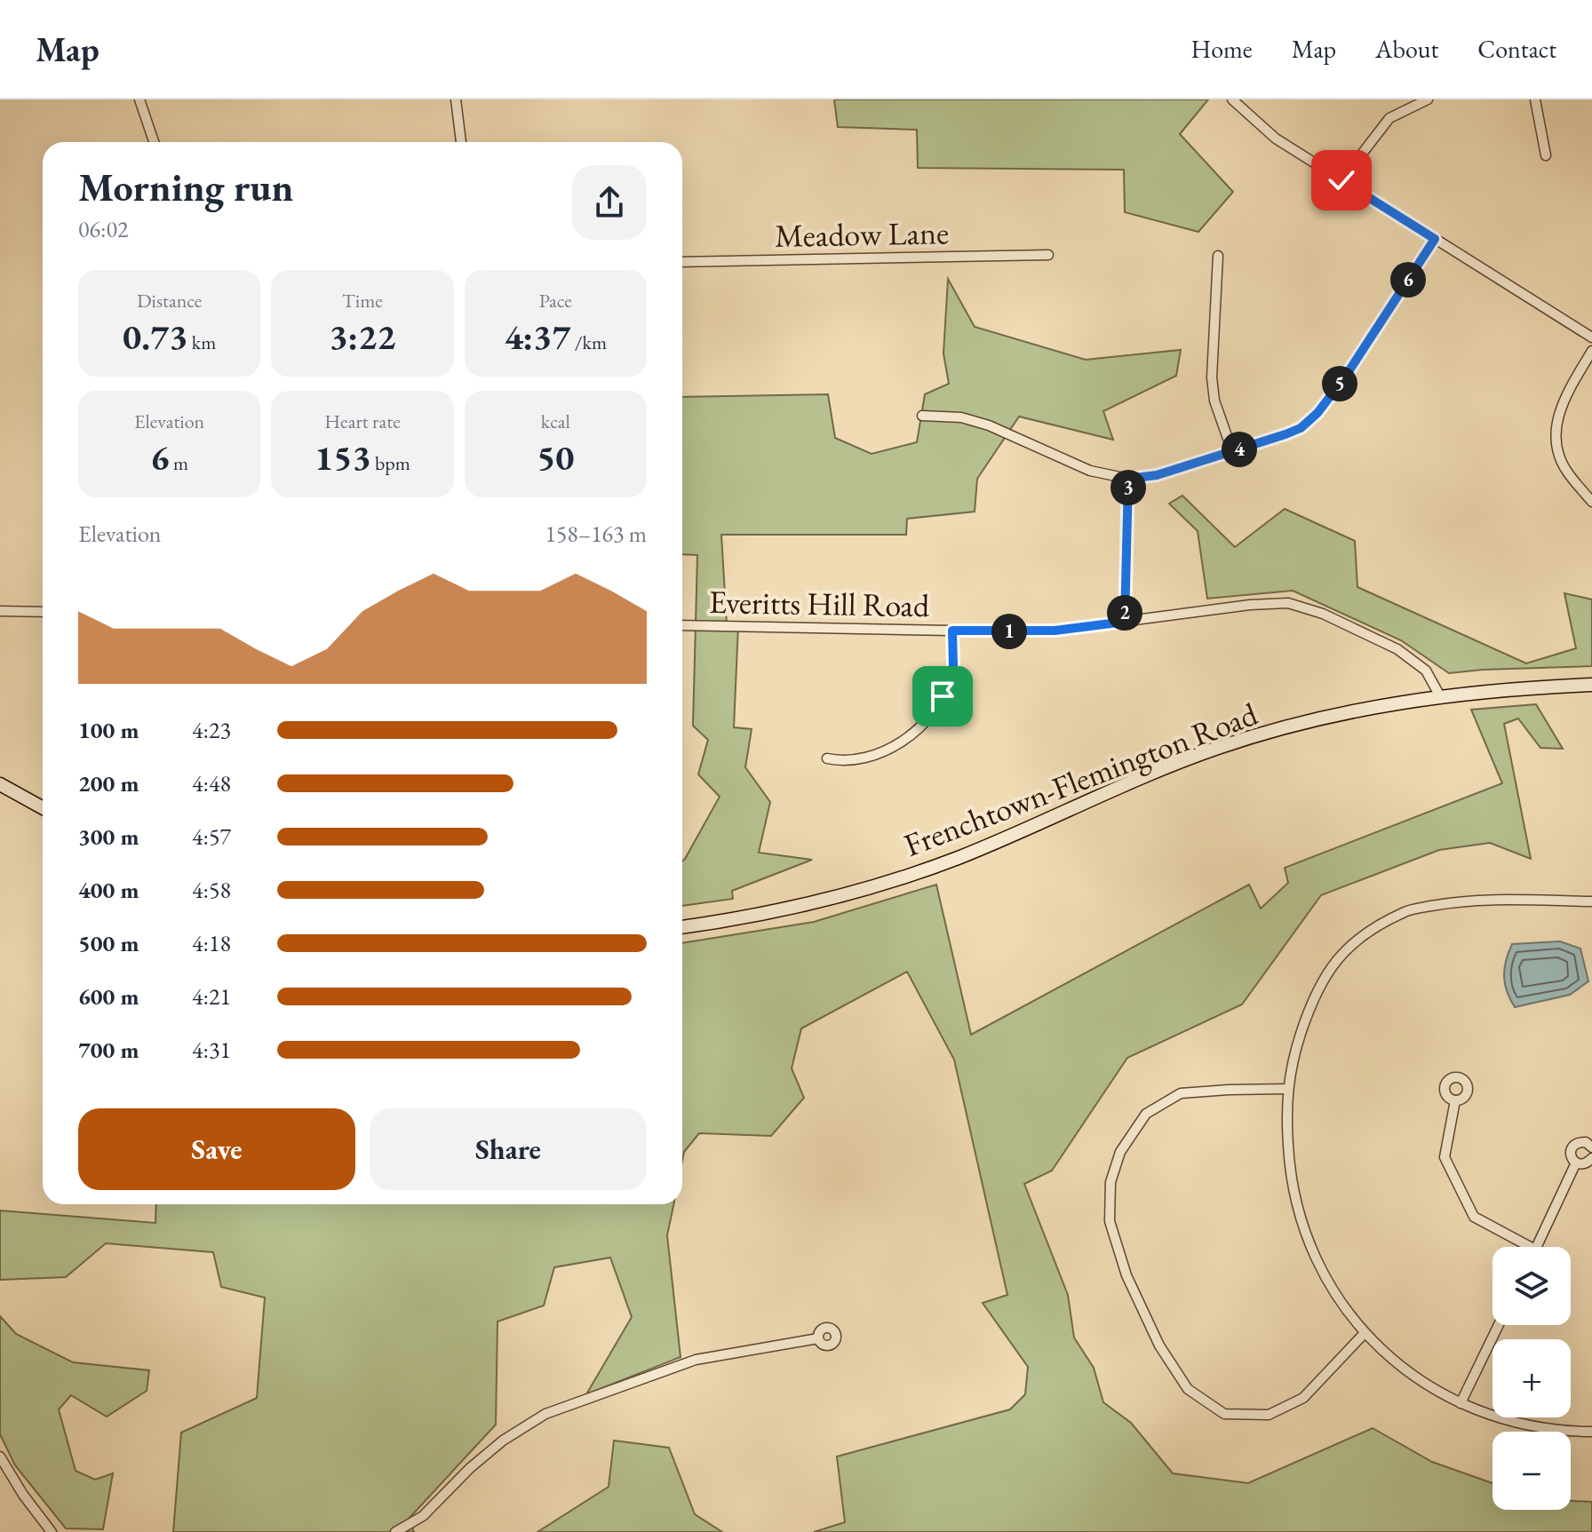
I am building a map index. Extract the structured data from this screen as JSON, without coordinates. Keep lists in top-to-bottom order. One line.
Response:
{"streets":{"main road":["Frenchtown-Flemington Road"],"street":["Meadow Lane","Everitts Hill Road"]},"crossings":[["Everitts Hill Road","Frenchtown-Flemington Road"]],"page":{"header":"Map","nav":["Home","Map","About","Contact"],"heading":["Morning run","06:02"],"pins":["6","5","4","3","2","1"],"stats":[["Distance","0.73 km"],["Time","3:22"],["Pace","4:37 /km"],["Elevation","6 m"],["Heart rate","153 bpm"],["kcal","50"]],"chart":["Elevation","158–163 m"],"list":[{"name":"100 m","note":"4:23"},{"name":"200 m","note":"4:48"},{"name":"300 m","note":"4:57"},{"name":"400 m","note":"4:58"},{"name":"500 m","note":"4:18"},{"name":"600 m","note":"4:21"},{"name":"700 m","note":"4:31"}],"buttons":["Save","Share"],"map_buttons":["+","−"]}}
